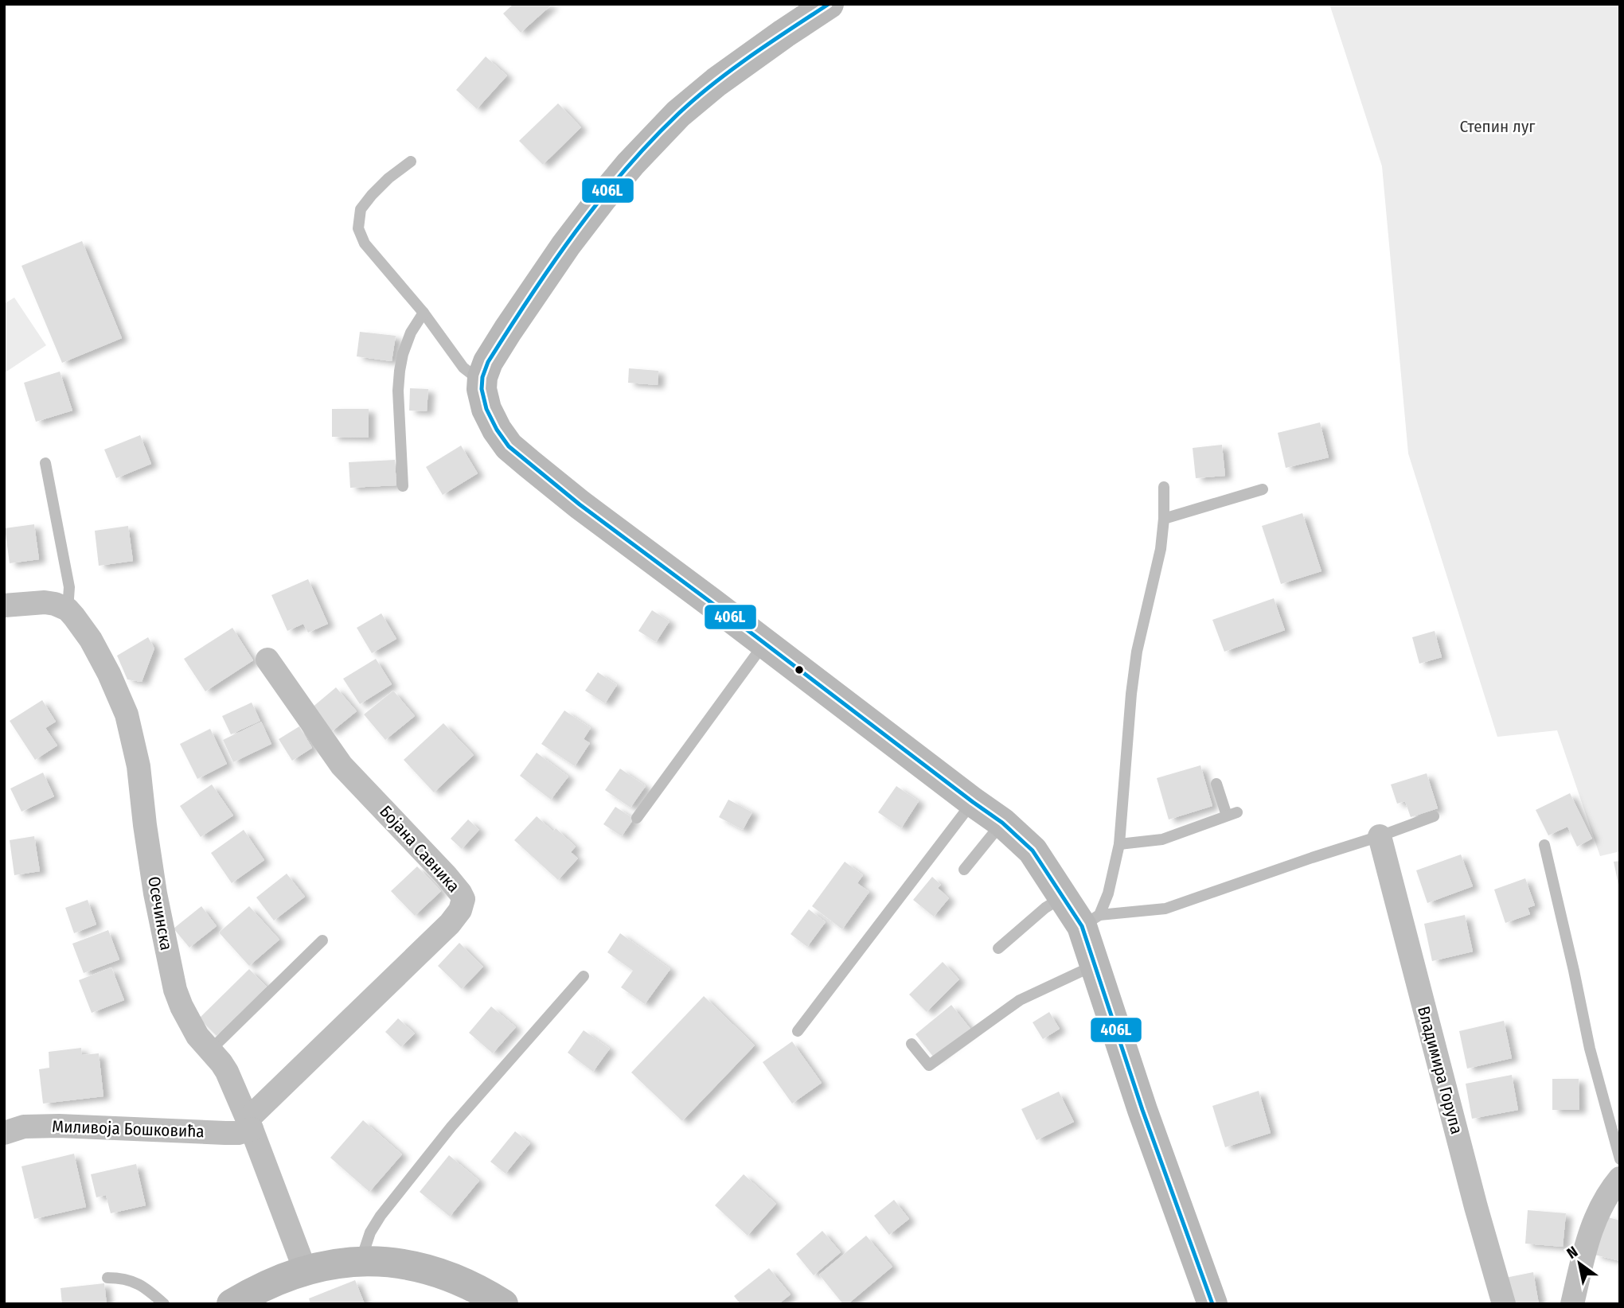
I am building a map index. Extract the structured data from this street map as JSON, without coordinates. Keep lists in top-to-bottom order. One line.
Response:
{"streets":{"street":["Бојана Савника","Осечинска","Владимира Горупа","Миливоја Бошковића"]},"crossings":[["Бојана Савника","Осечинска"],["Бојана Савника","Миливоја Бошковића"],["Осечинска","Миливоја Бошковића"]],"parks":["Степин луг"],"lines":["transit line 406L"],"north":"top left"}
